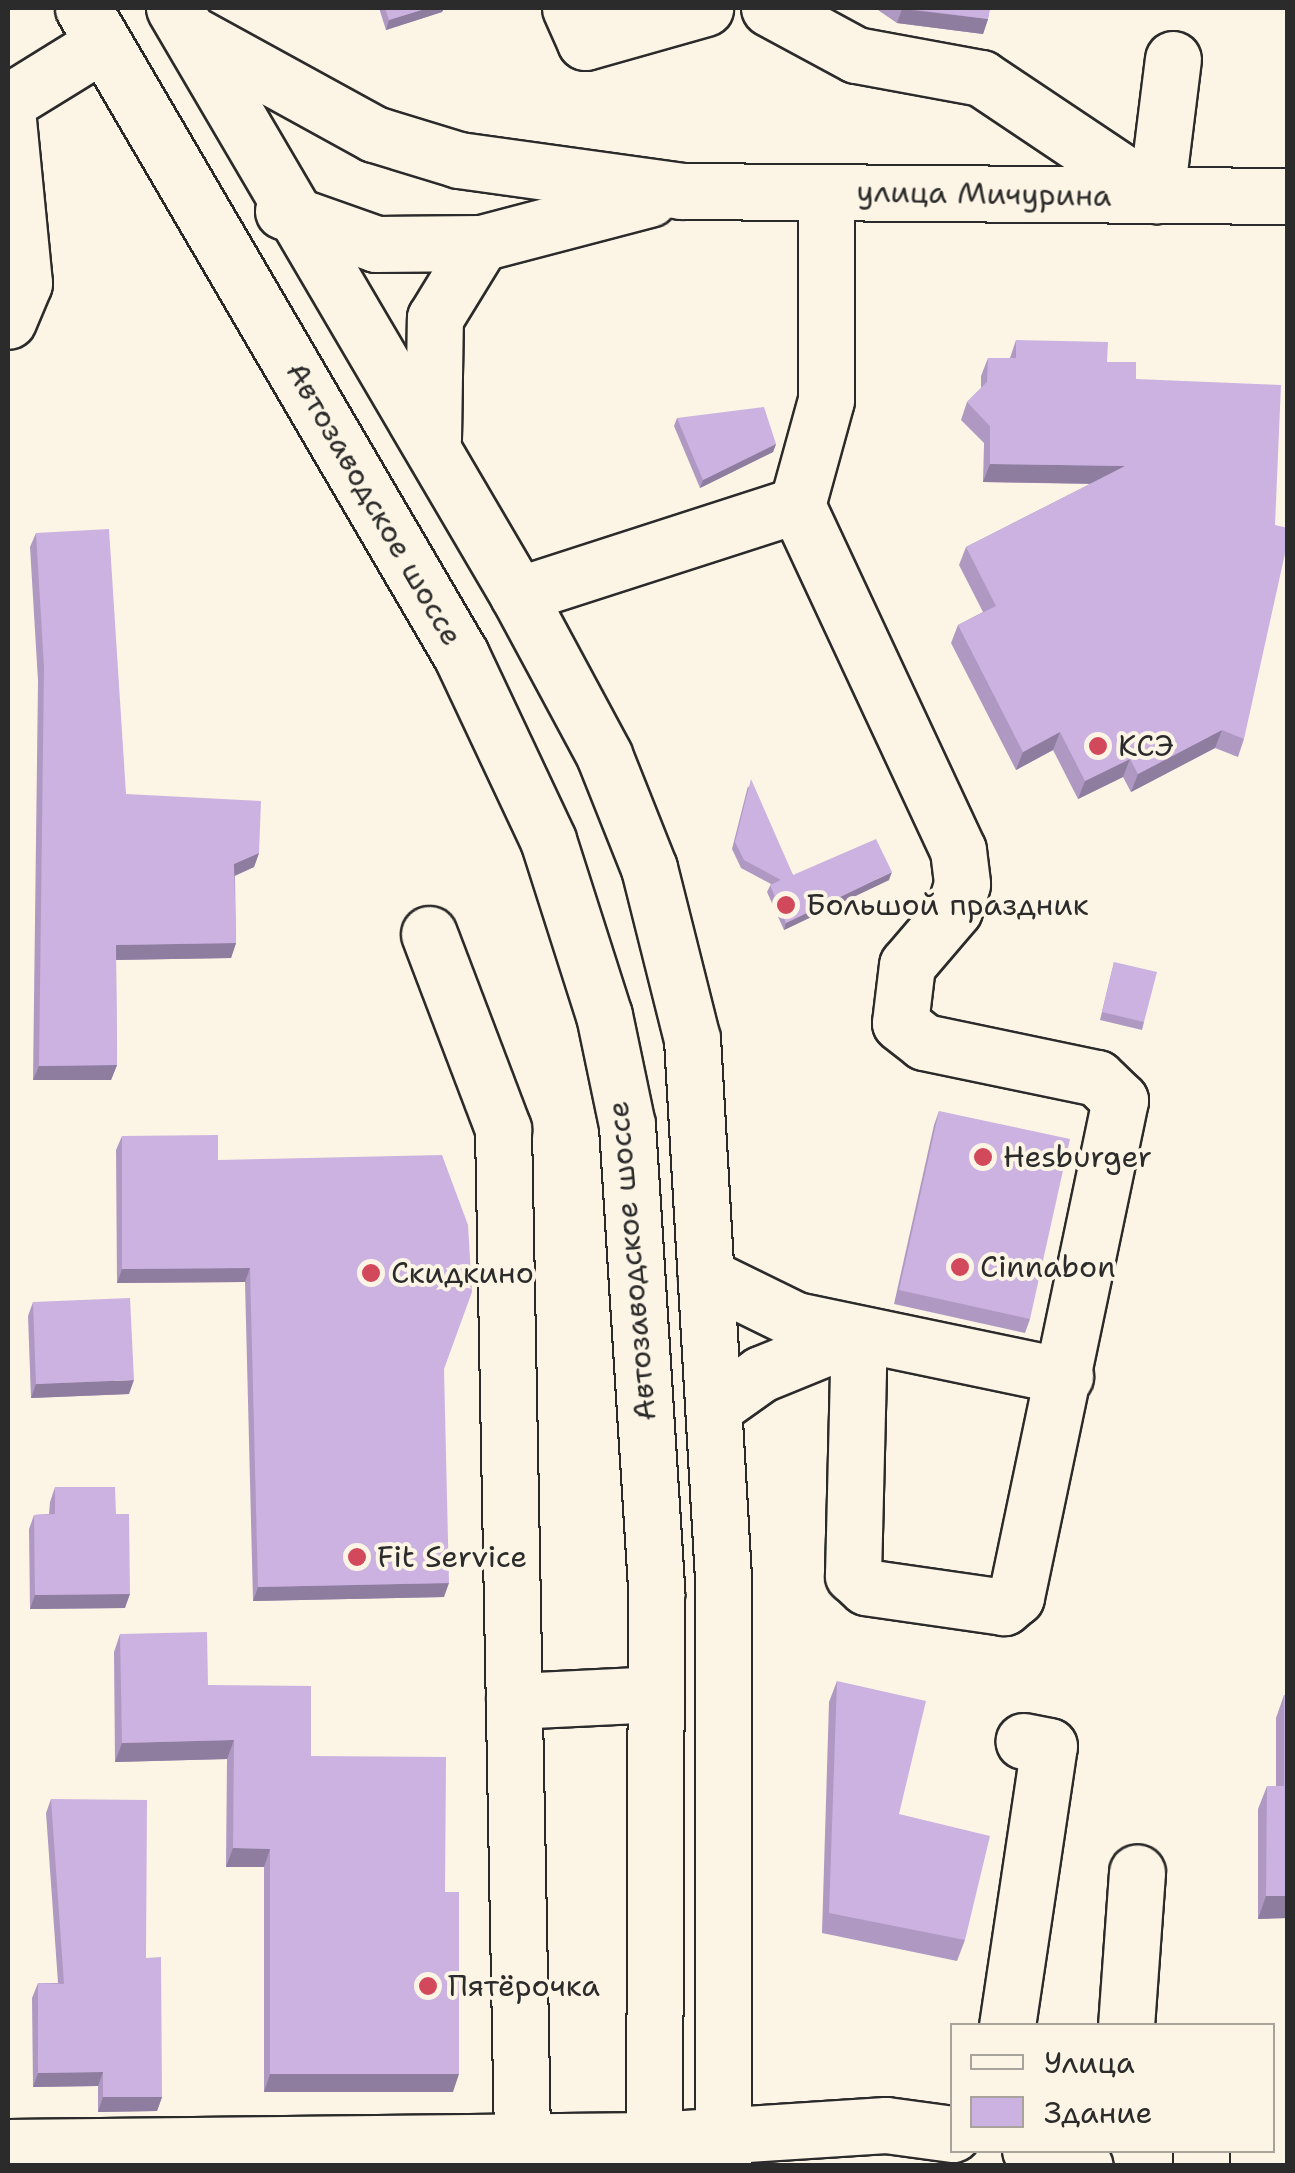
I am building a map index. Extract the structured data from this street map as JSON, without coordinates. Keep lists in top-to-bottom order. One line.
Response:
{"streets":{"main road":["улица Мичурина","Автозаводское шоссе"]},"crossings":[["улица Мичурина","Автозаводское шоссе"]],"places":["КСЭ","Большой праздник","Hesburger","Cinnabon","Скидкино","Fit Service","Пятёрочка"],"legend":["Улица","Здание"]}
